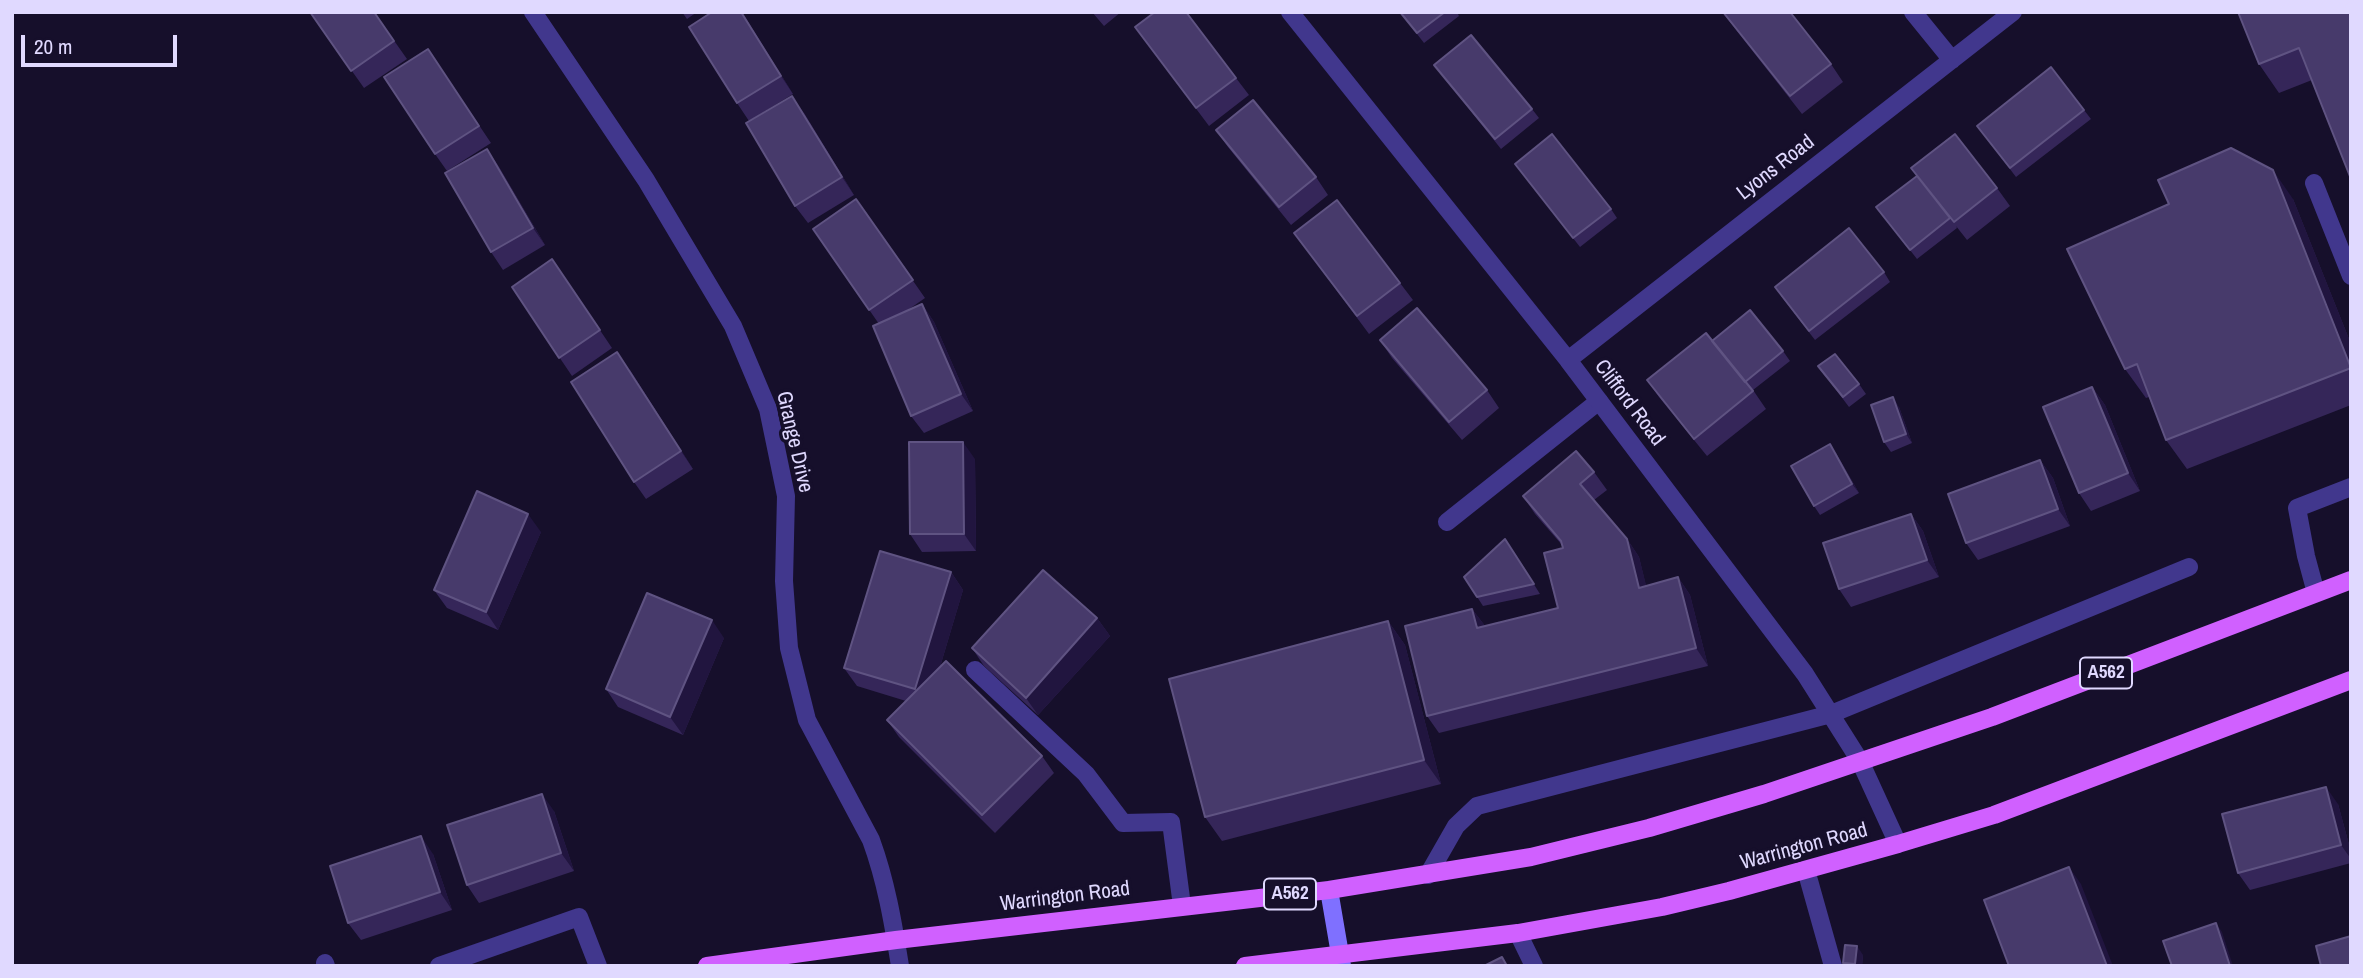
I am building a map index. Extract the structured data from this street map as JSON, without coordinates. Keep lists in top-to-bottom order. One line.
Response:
{"streets":{"main road":["A562","Warrington Road"],"street":["Lyons Road","Clifford Road","Grange Drive"]},"crossings":[["Lyons Road","Clifford Road"],["Clifford Road","Warrington Road"],["Grange Drive","Warrington Road"]],"scale_bar":"20 m"}
